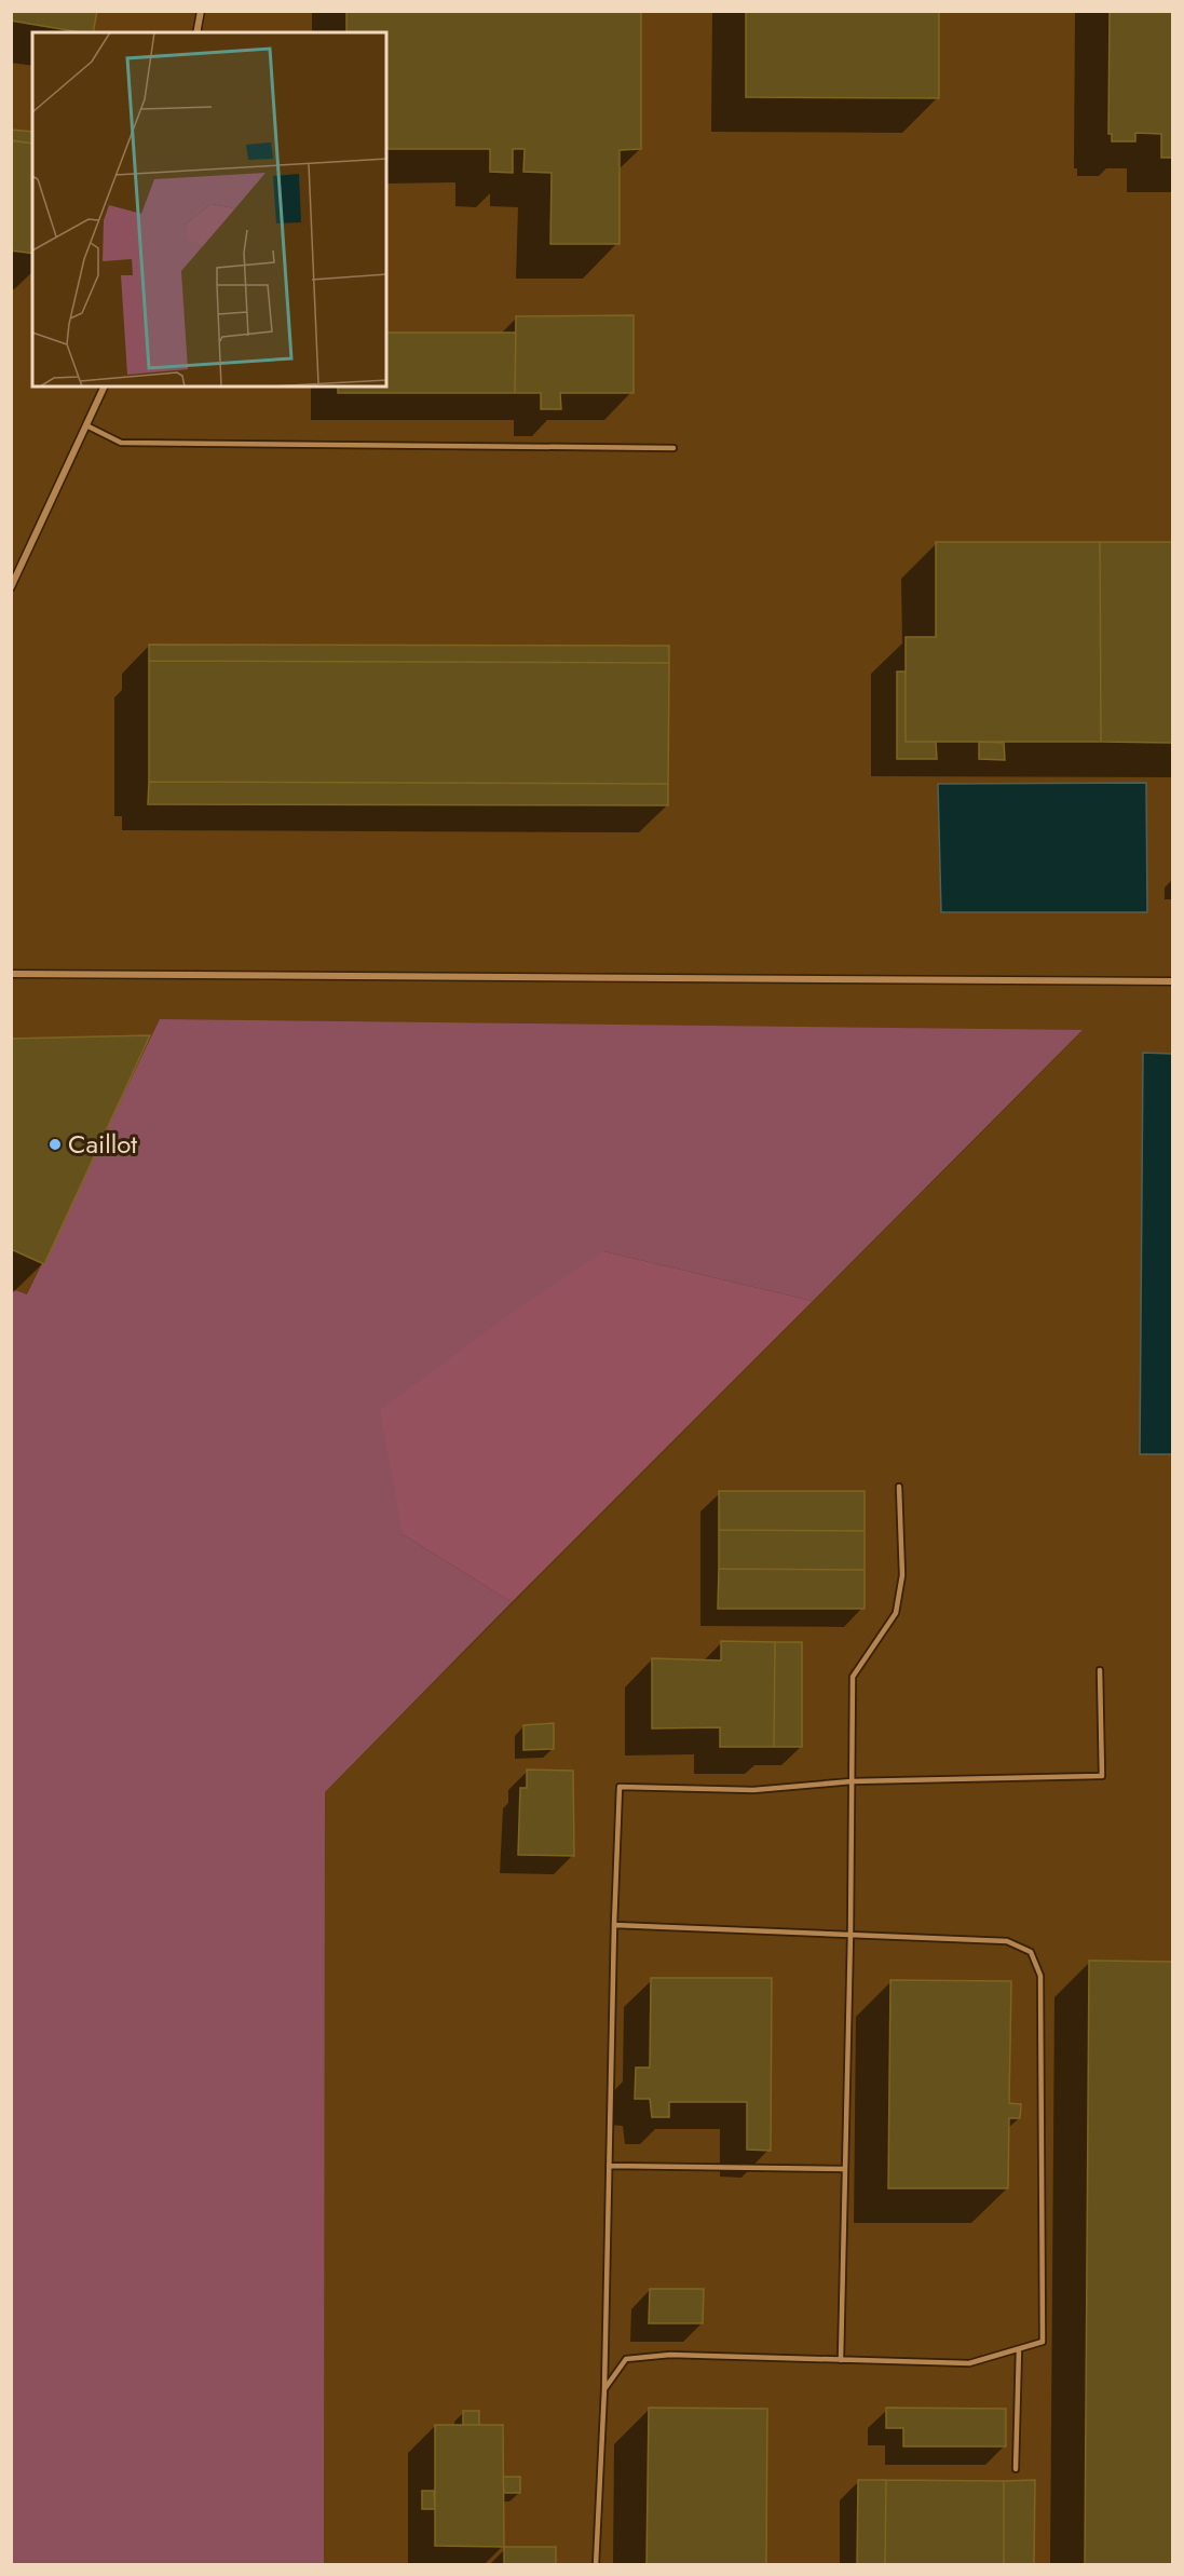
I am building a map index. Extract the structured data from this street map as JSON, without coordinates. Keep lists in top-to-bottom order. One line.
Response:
{"places":["Caillot"]}
